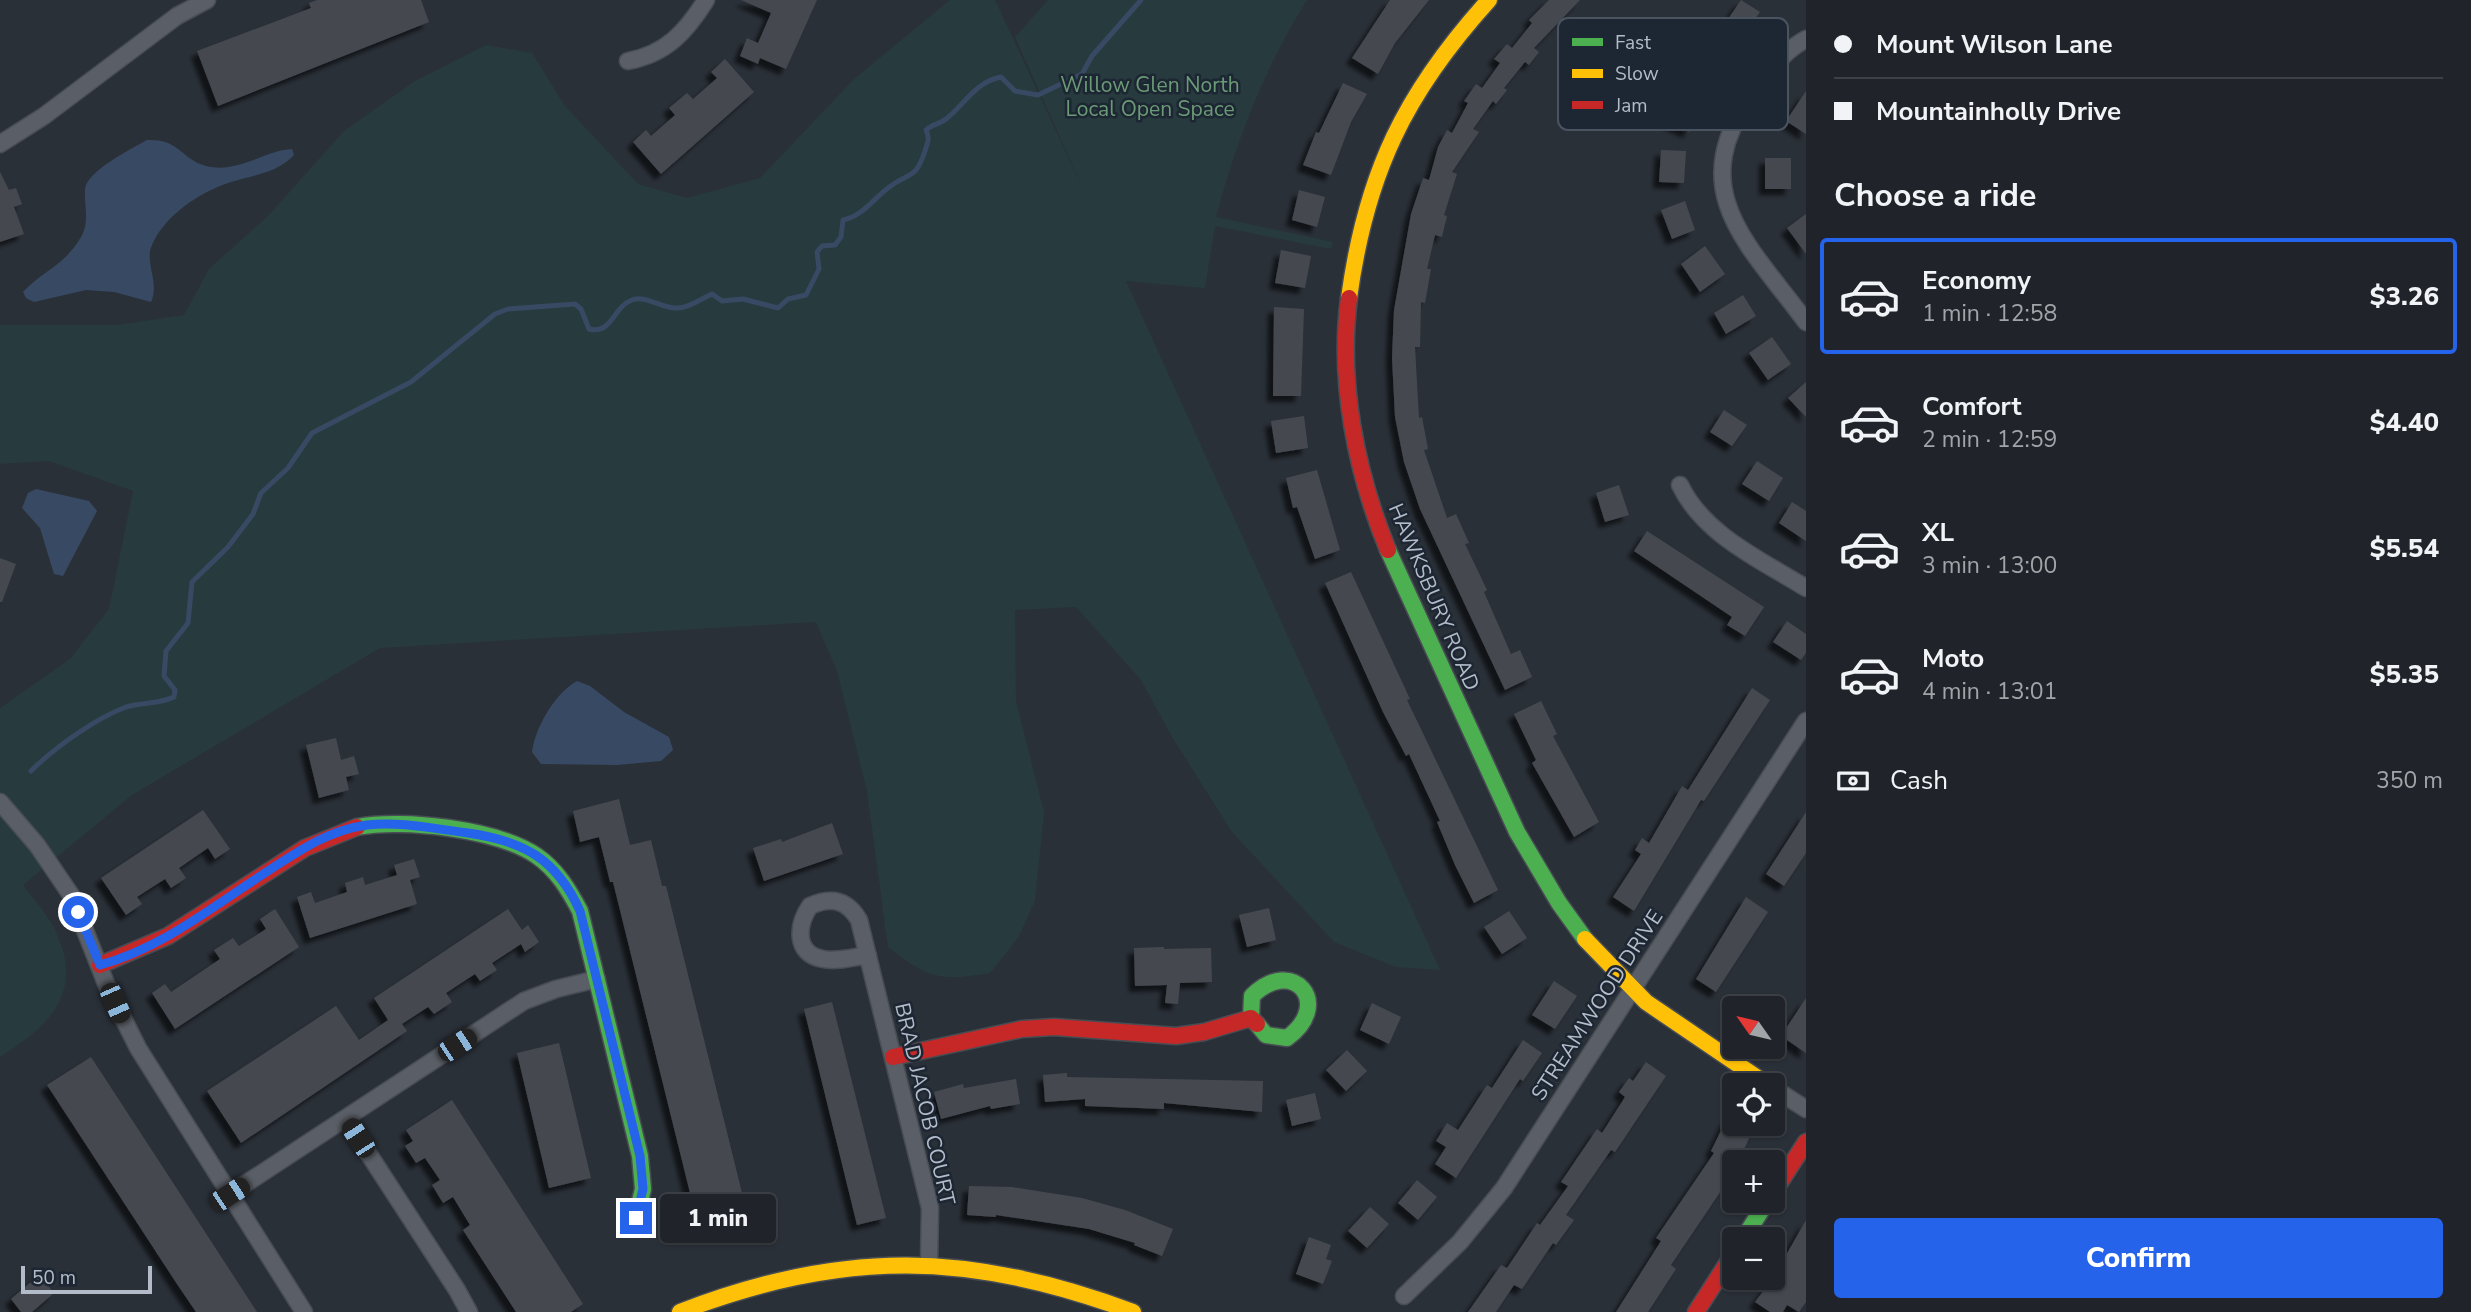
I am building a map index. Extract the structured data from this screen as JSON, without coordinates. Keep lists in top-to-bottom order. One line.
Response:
{"streets":{"street":["HAWKSBURY ROAD","STREAMWOOD DRIVE","BRAD JACOB COURT"]},"crossings":[["HAWKSBURY ROAD","STREAMWOOD DRIVE"]],"parks":["Willow Glen North Local Open Space"],"legend":["Fast","Slow","Jam"],"scale_bar":"50 m","north":"top left","page":{"banner":["Mount Wilson Lane","Mountainholly Drive"],"heading":"Choose a ride","list":[{"name":"Economy","note":"1 min · 12:58","value":"$3.26"},{"name":"Comfort","note":"2 min · 12:59","value":"$4.40"},{"name":"XL","note":"3 min · 13:00","value":"$5.54"},{"name":"Moto","note":"4 min · 13:01","value":"$5.35"}],"pay":["Cash","350 m"],"map_buttons":["+","−"],"bubble":"1 min","buttons":"Confirm","scale":"50 m"}}
